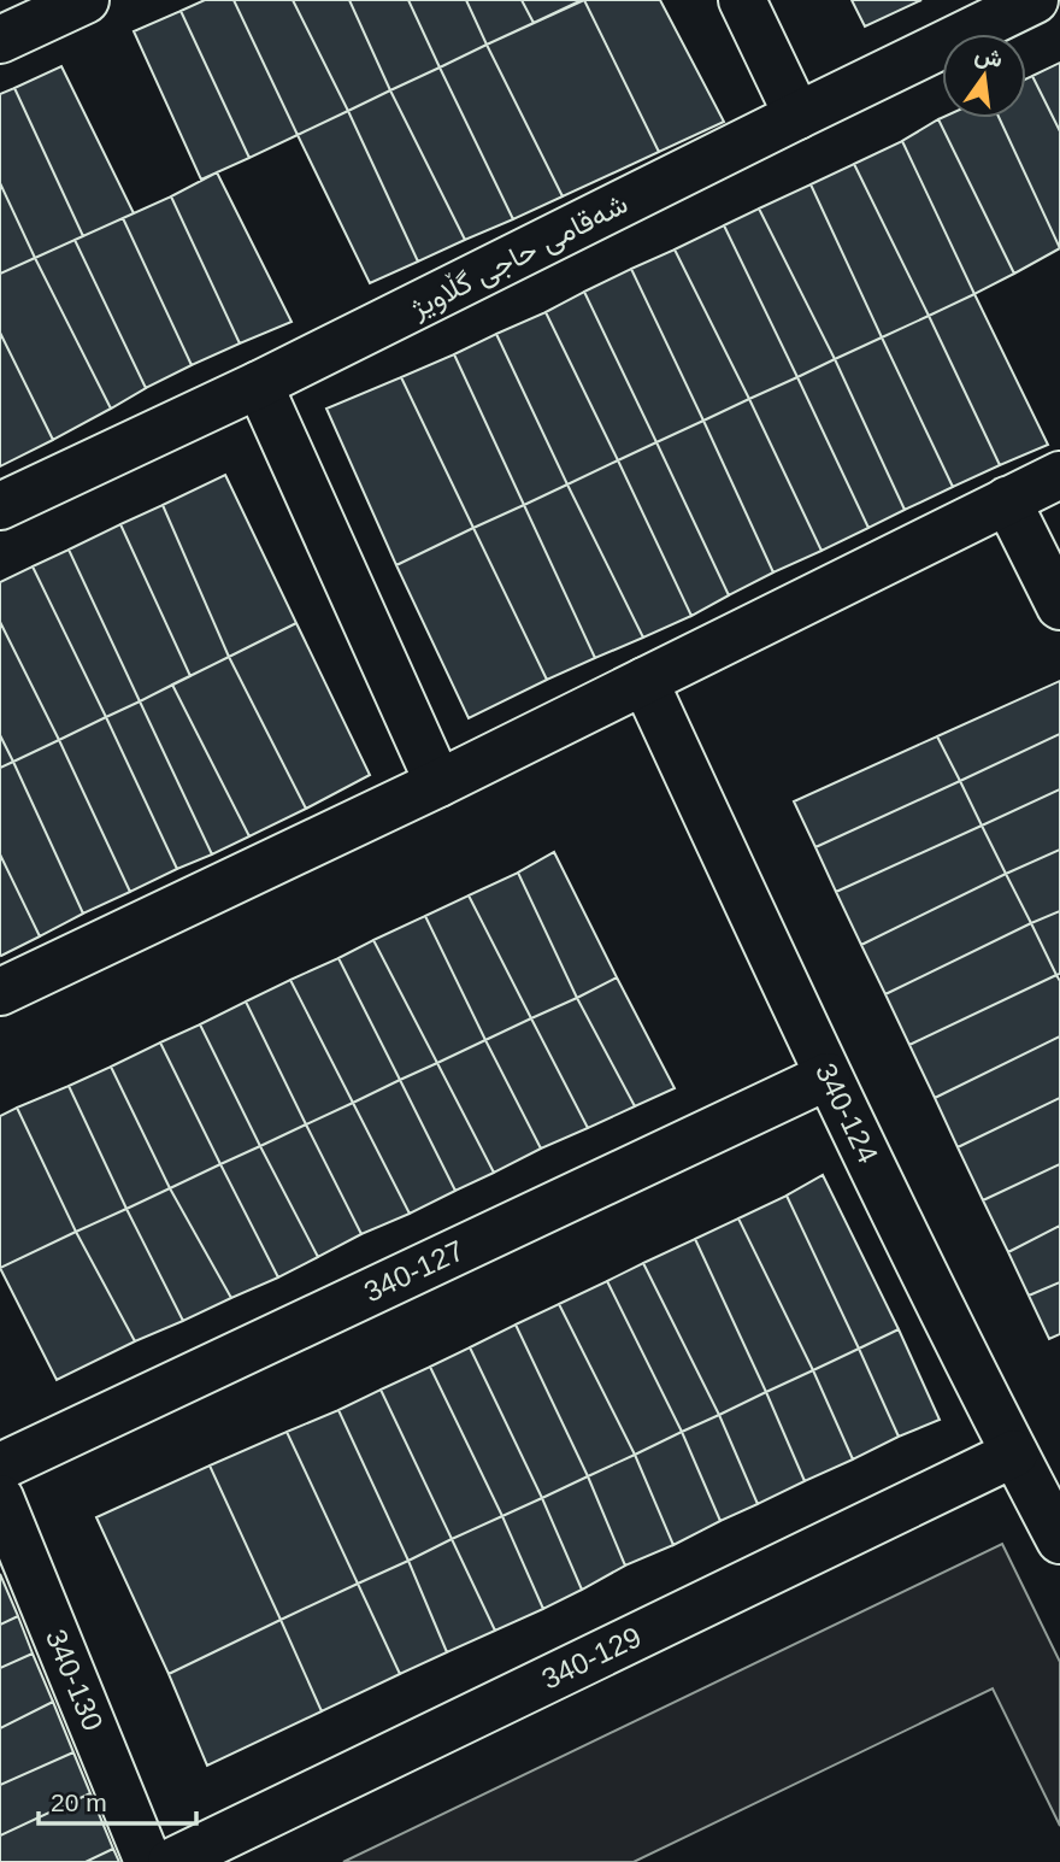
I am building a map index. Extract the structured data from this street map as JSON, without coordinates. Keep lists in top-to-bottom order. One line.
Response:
{"streets":{"street":["شەقامی حاجی گڵاویژ","340-124","340-127","340-129","340-130"]},"crossings":[["340-124","340-127"],["340-124","340-129"]],"scale_bar":"20 m","north":"top"}
